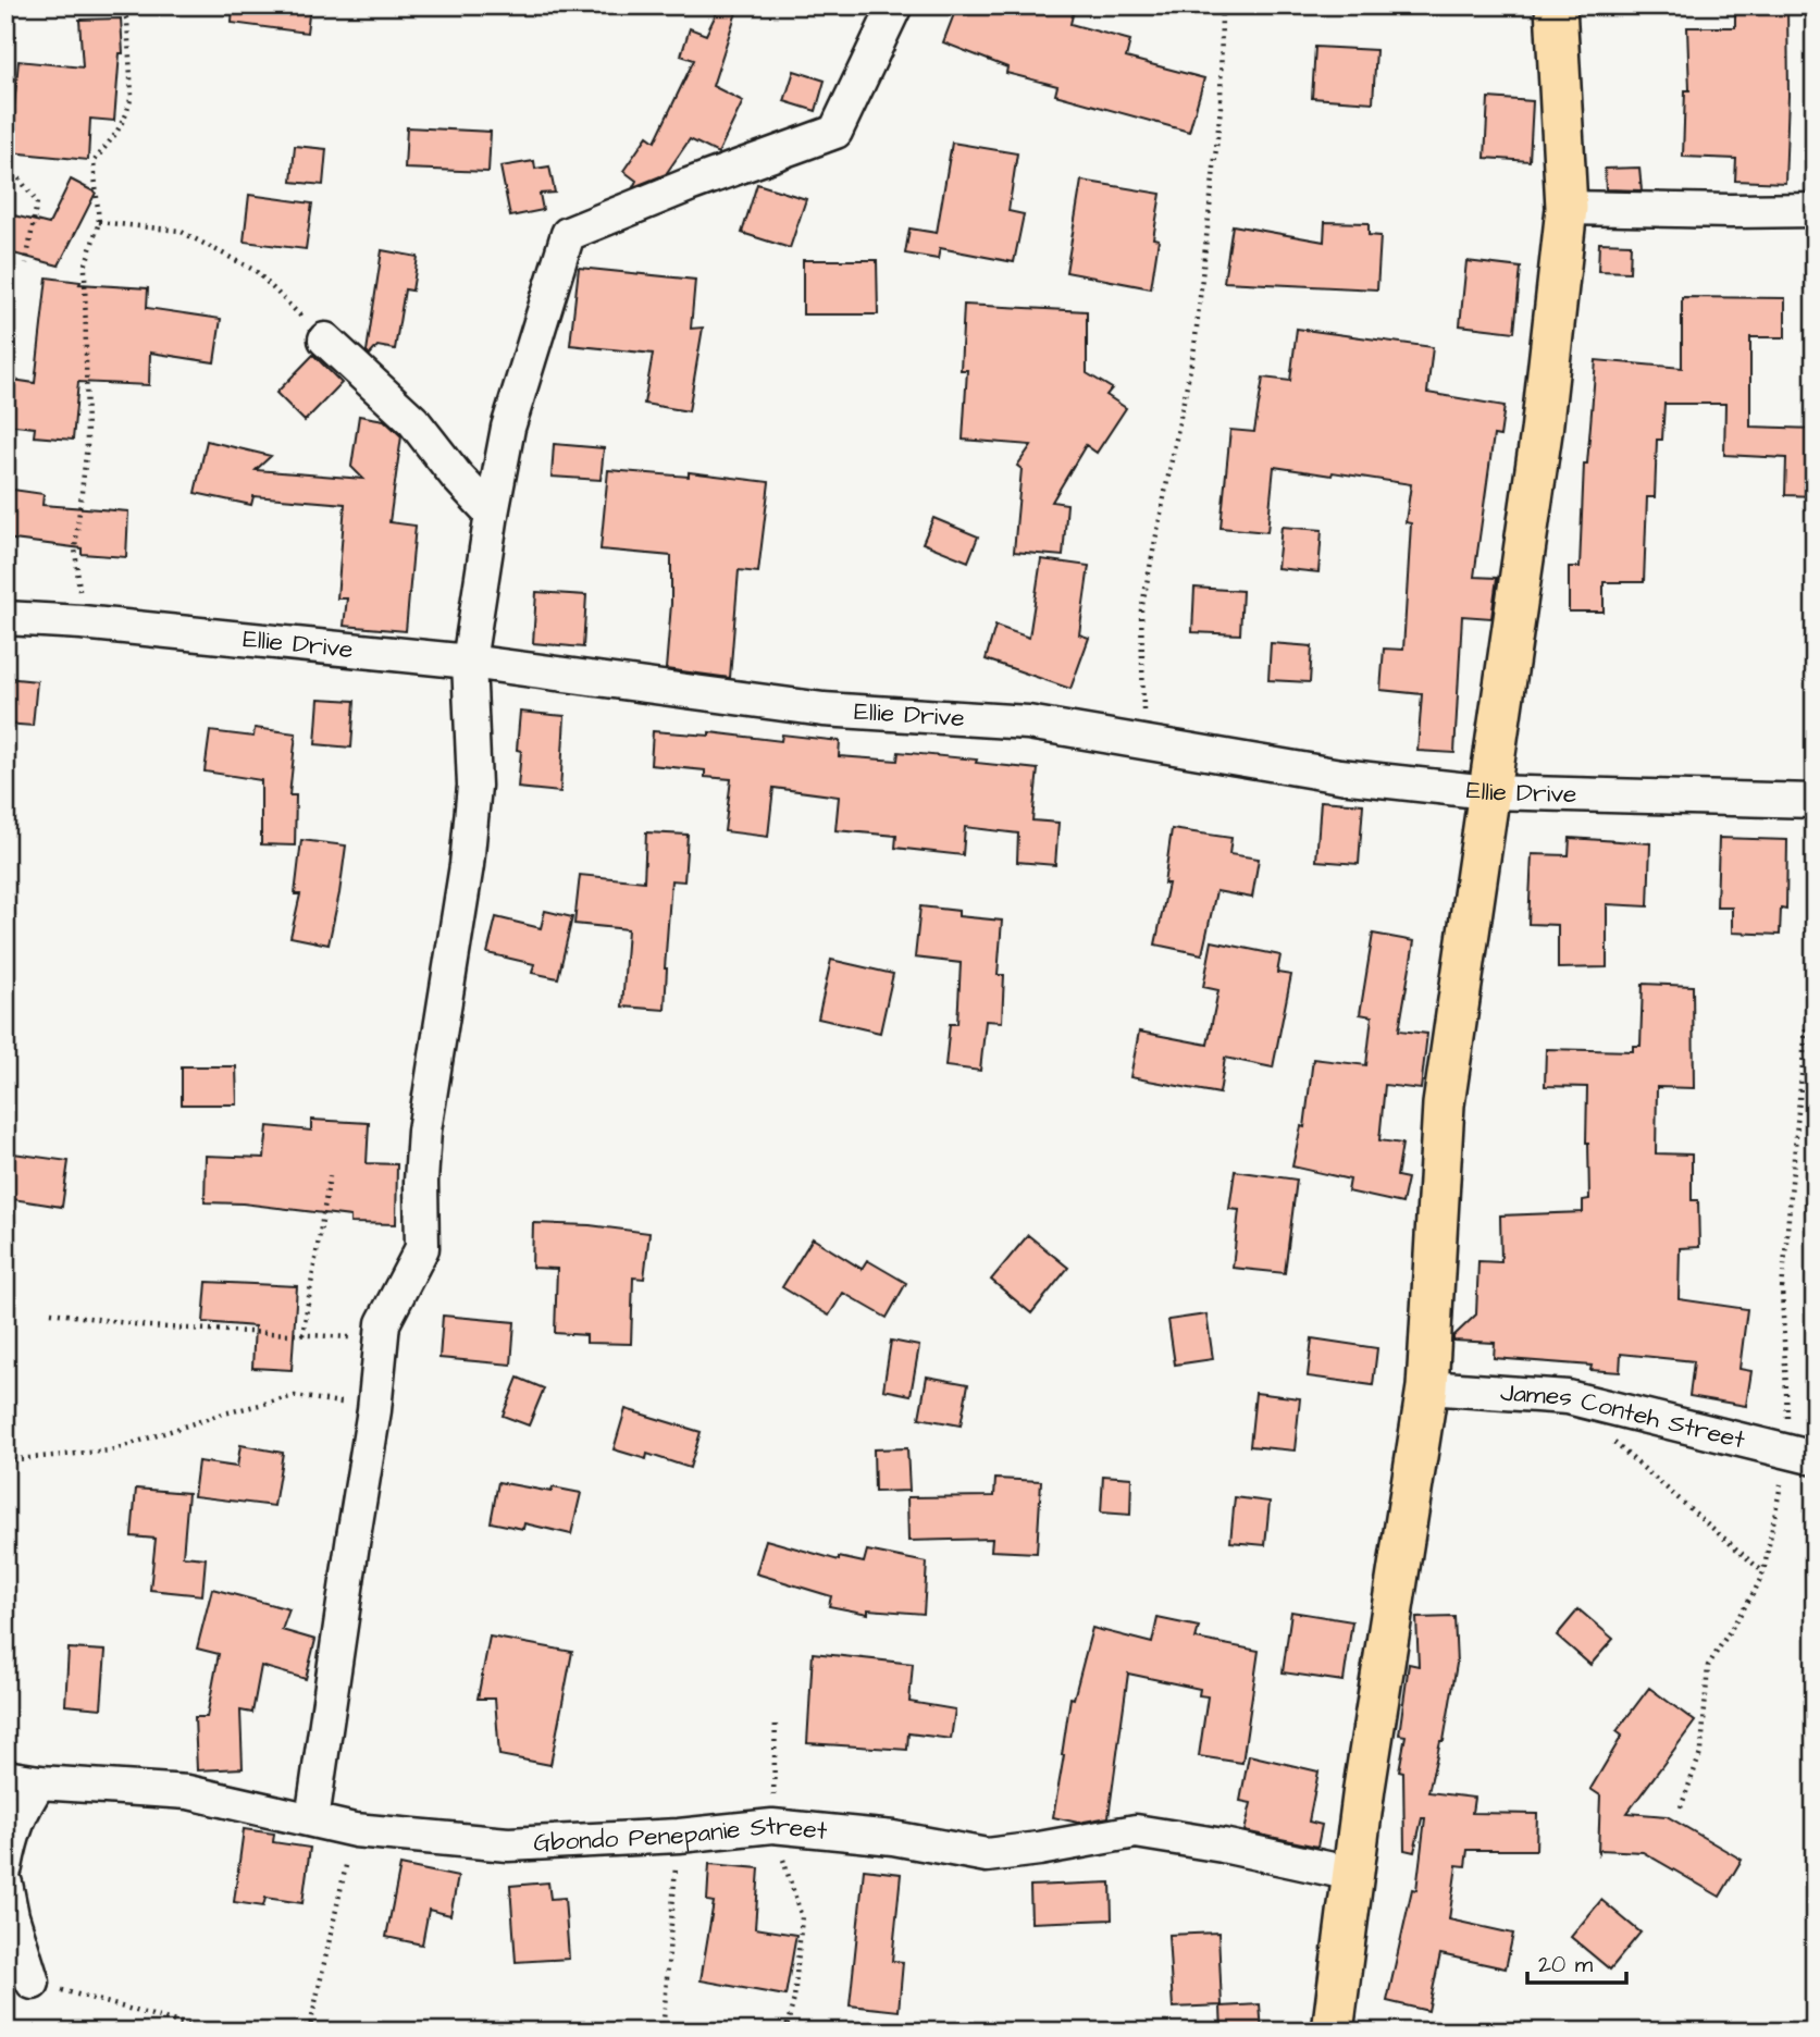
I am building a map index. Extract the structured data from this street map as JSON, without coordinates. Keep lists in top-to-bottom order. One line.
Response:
{"streets":{"street":["Ellie Drive","James Conteh Street","Gbondo Penepanie Street"]},"scale_bar":"20 m"}
